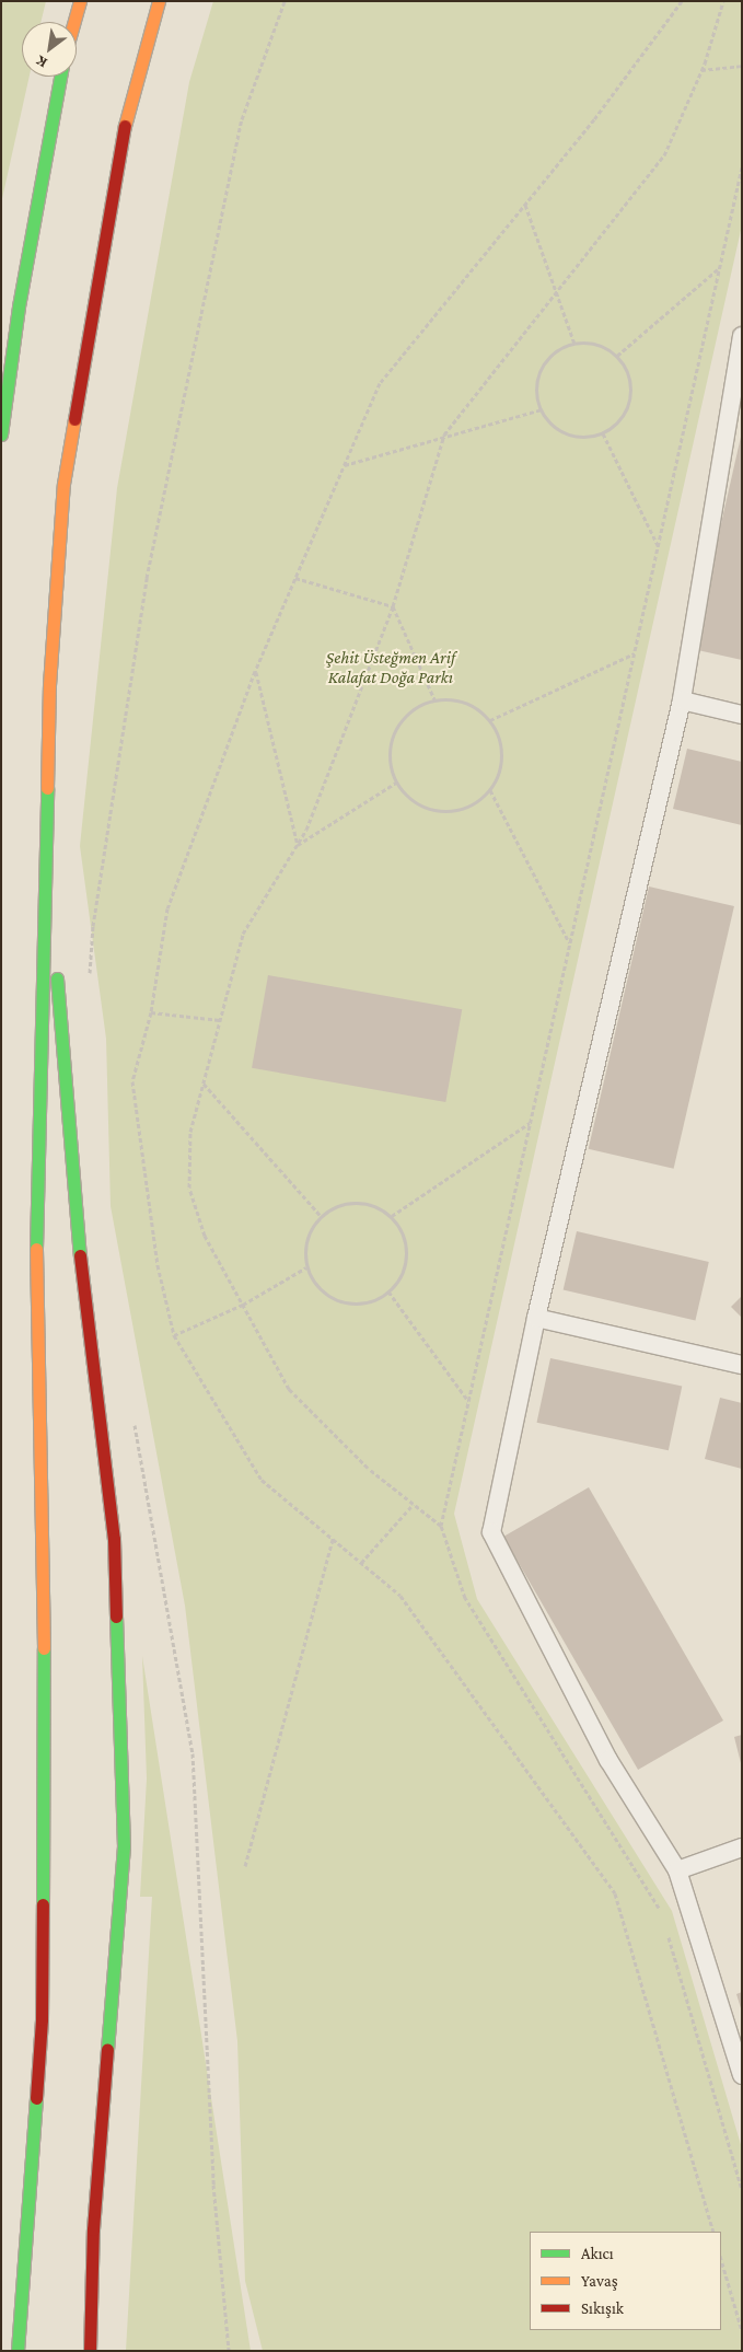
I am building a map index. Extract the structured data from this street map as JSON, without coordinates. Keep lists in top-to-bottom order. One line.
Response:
{"parks":["Şehit Üsteğmen Arif Kalafat Doğa Parkı"],"legend":["Akıcı","Yavaş","Sıkışık"],"north":"bottom left"}
